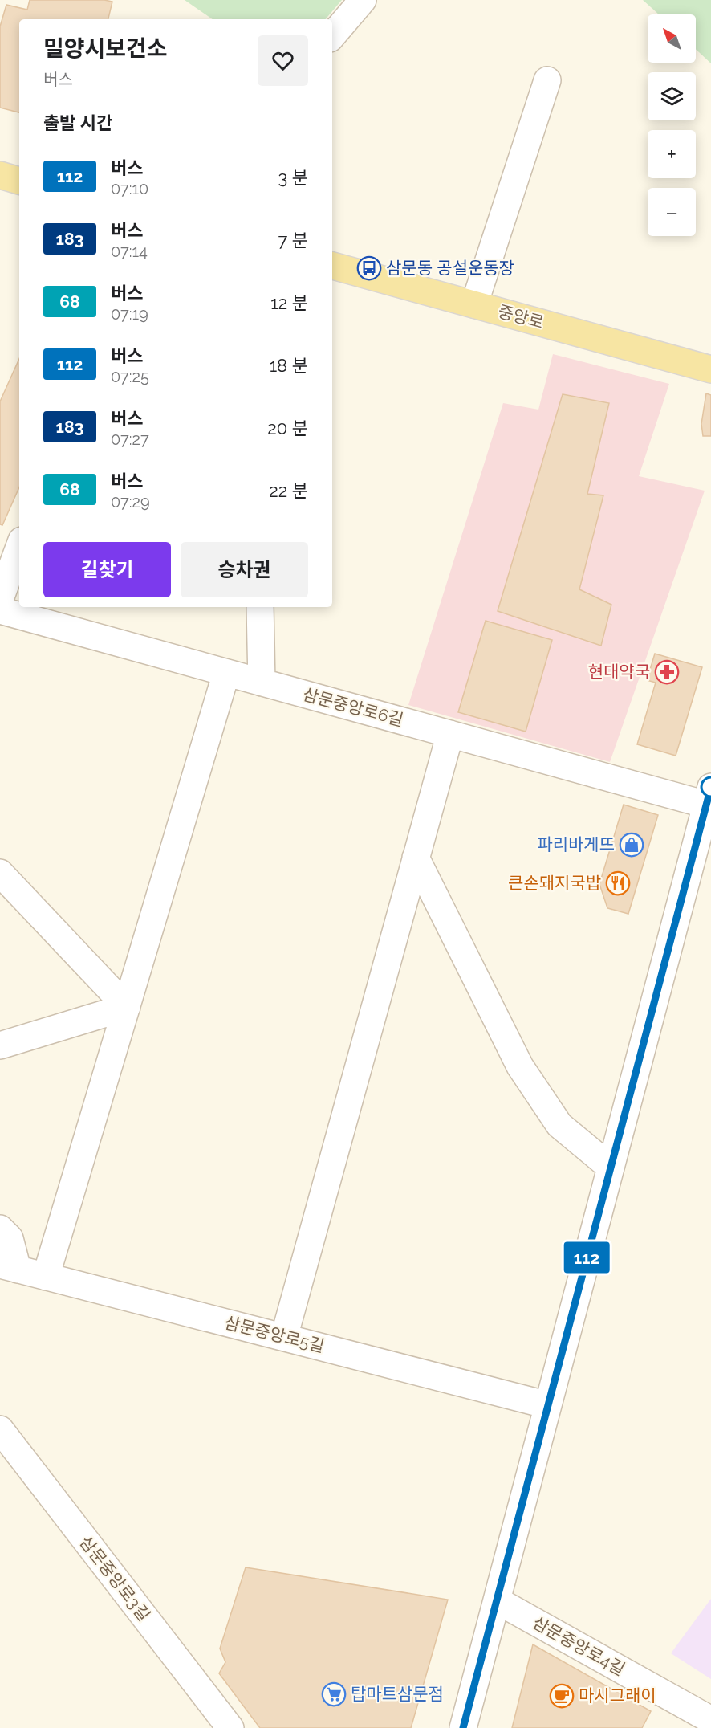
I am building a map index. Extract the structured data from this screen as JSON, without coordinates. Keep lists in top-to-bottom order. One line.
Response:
{"streets":{"main road":["중앙로"],"street":["삼문중앙로6길","삼문중앙로5길","삼문중앙로3길","삼문중앙로4길"]},"places":{"bus stop":["삼문동 공설운동장"],"pharmacy":["현대약국"],"shop":["파리바게뜨"],"restaurant":["큰손돼지국밥"],"supermarket":["탑마트삼문점"],"cafe":["마시그래이"]},"lines":["bus line 112"],"north":"top left","page":{"on_map":"112","map_buttons":["+","−"],"heading":[["밀양시보건소","버스"],"출발 시간"],"list":[{"mark":"112","name":"버스","note":"07:10","value":"3 분"},{"mark":"183","name":"버스","note":"07:14","value":"7 분"},{"mark":"68","name":"버스","note":"07:19","value":"12 분"},{"mark":"112","name":"버스","note":"07:25","value":"18 분"},{"mark":"183","name":"버스","note":"07:27","value":"20 분"},{"mark":"68","name":"버스","note":"07:29","value":"22 분"}],"buttons":["길찾기","승차권"]}}
